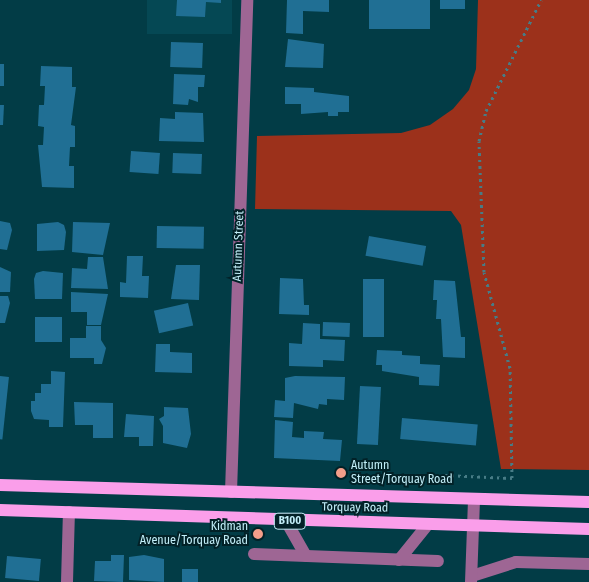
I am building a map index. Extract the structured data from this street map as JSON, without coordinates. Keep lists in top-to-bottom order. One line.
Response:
{"streets":{"main road":["Torquay Road","B100"],"street":["Autumn Street"]},"crossings":[["Autumn Street","Torquay Road"]],"places":["Autumn Street/Torquay Road","Kidman Avenue/Torquay Road"]}
